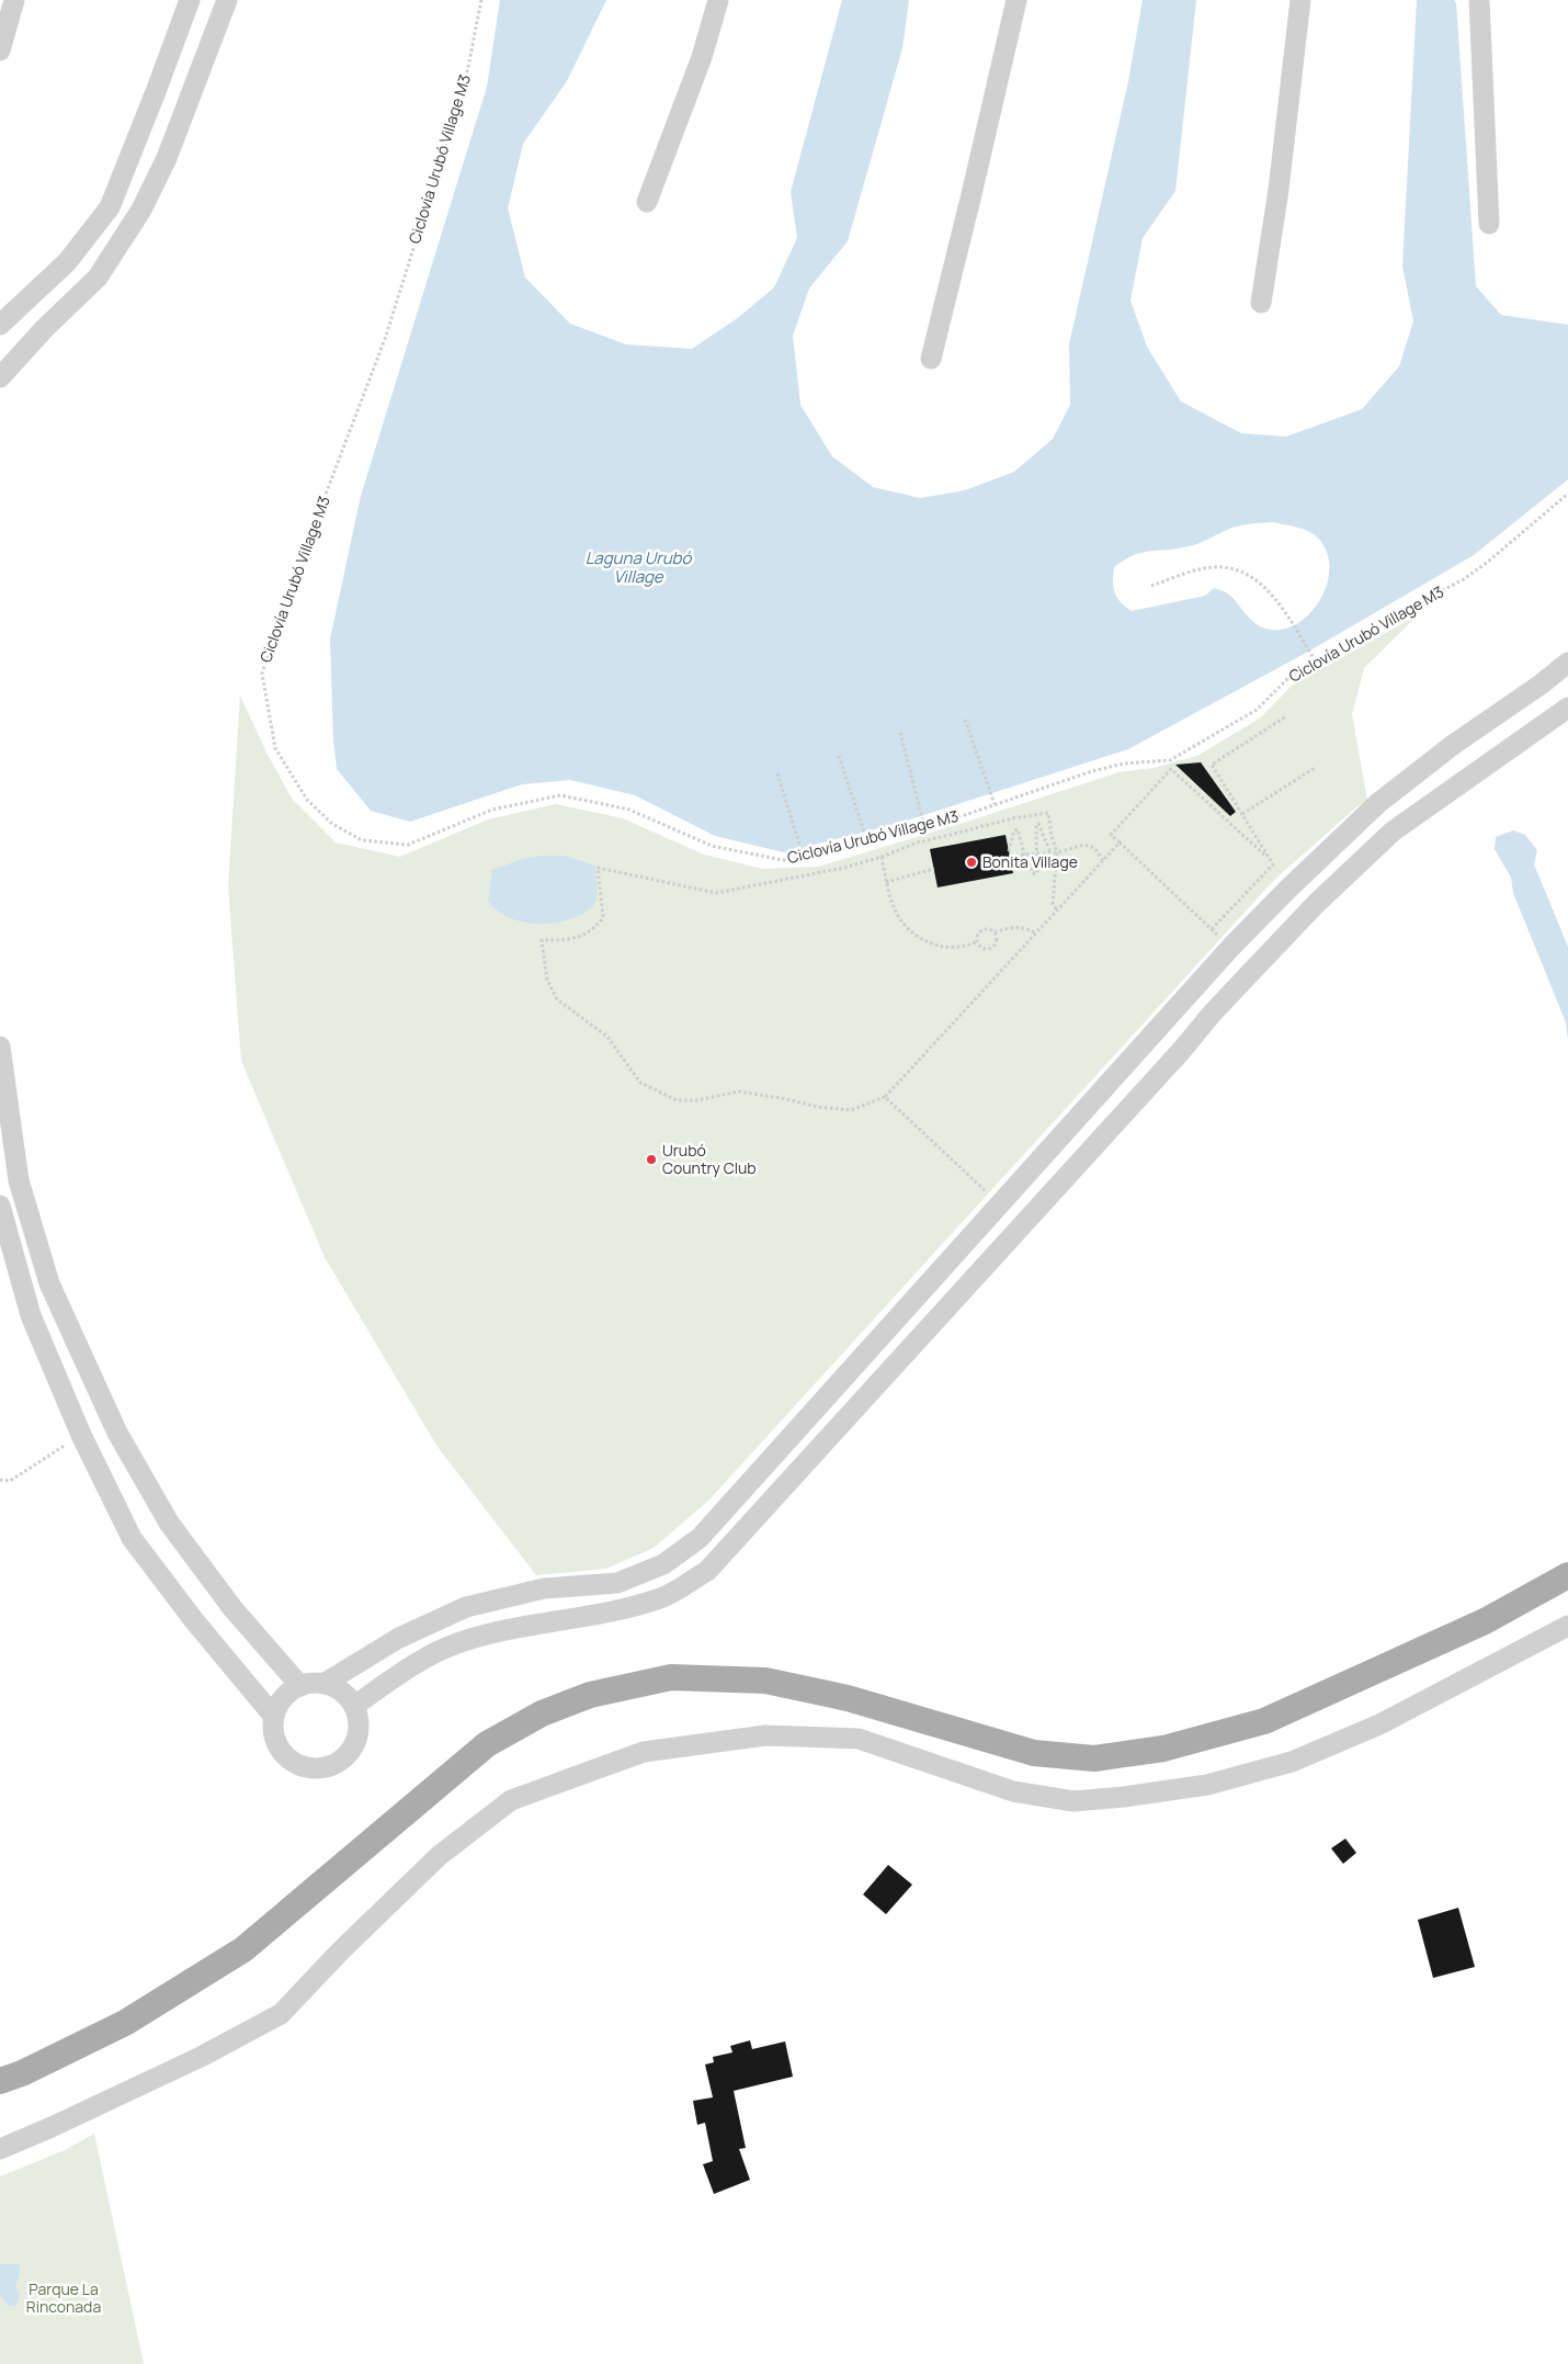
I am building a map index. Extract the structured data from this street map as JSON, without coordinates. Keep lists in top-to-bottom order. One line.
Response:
{"streets":{"path":["Ciclovía Urubó Village M3"]},"water":["Laguna Urubó Village"],"parks":["Parque La Rinconada"],"places":["Bonita Village","Urubó Country Club"]}
